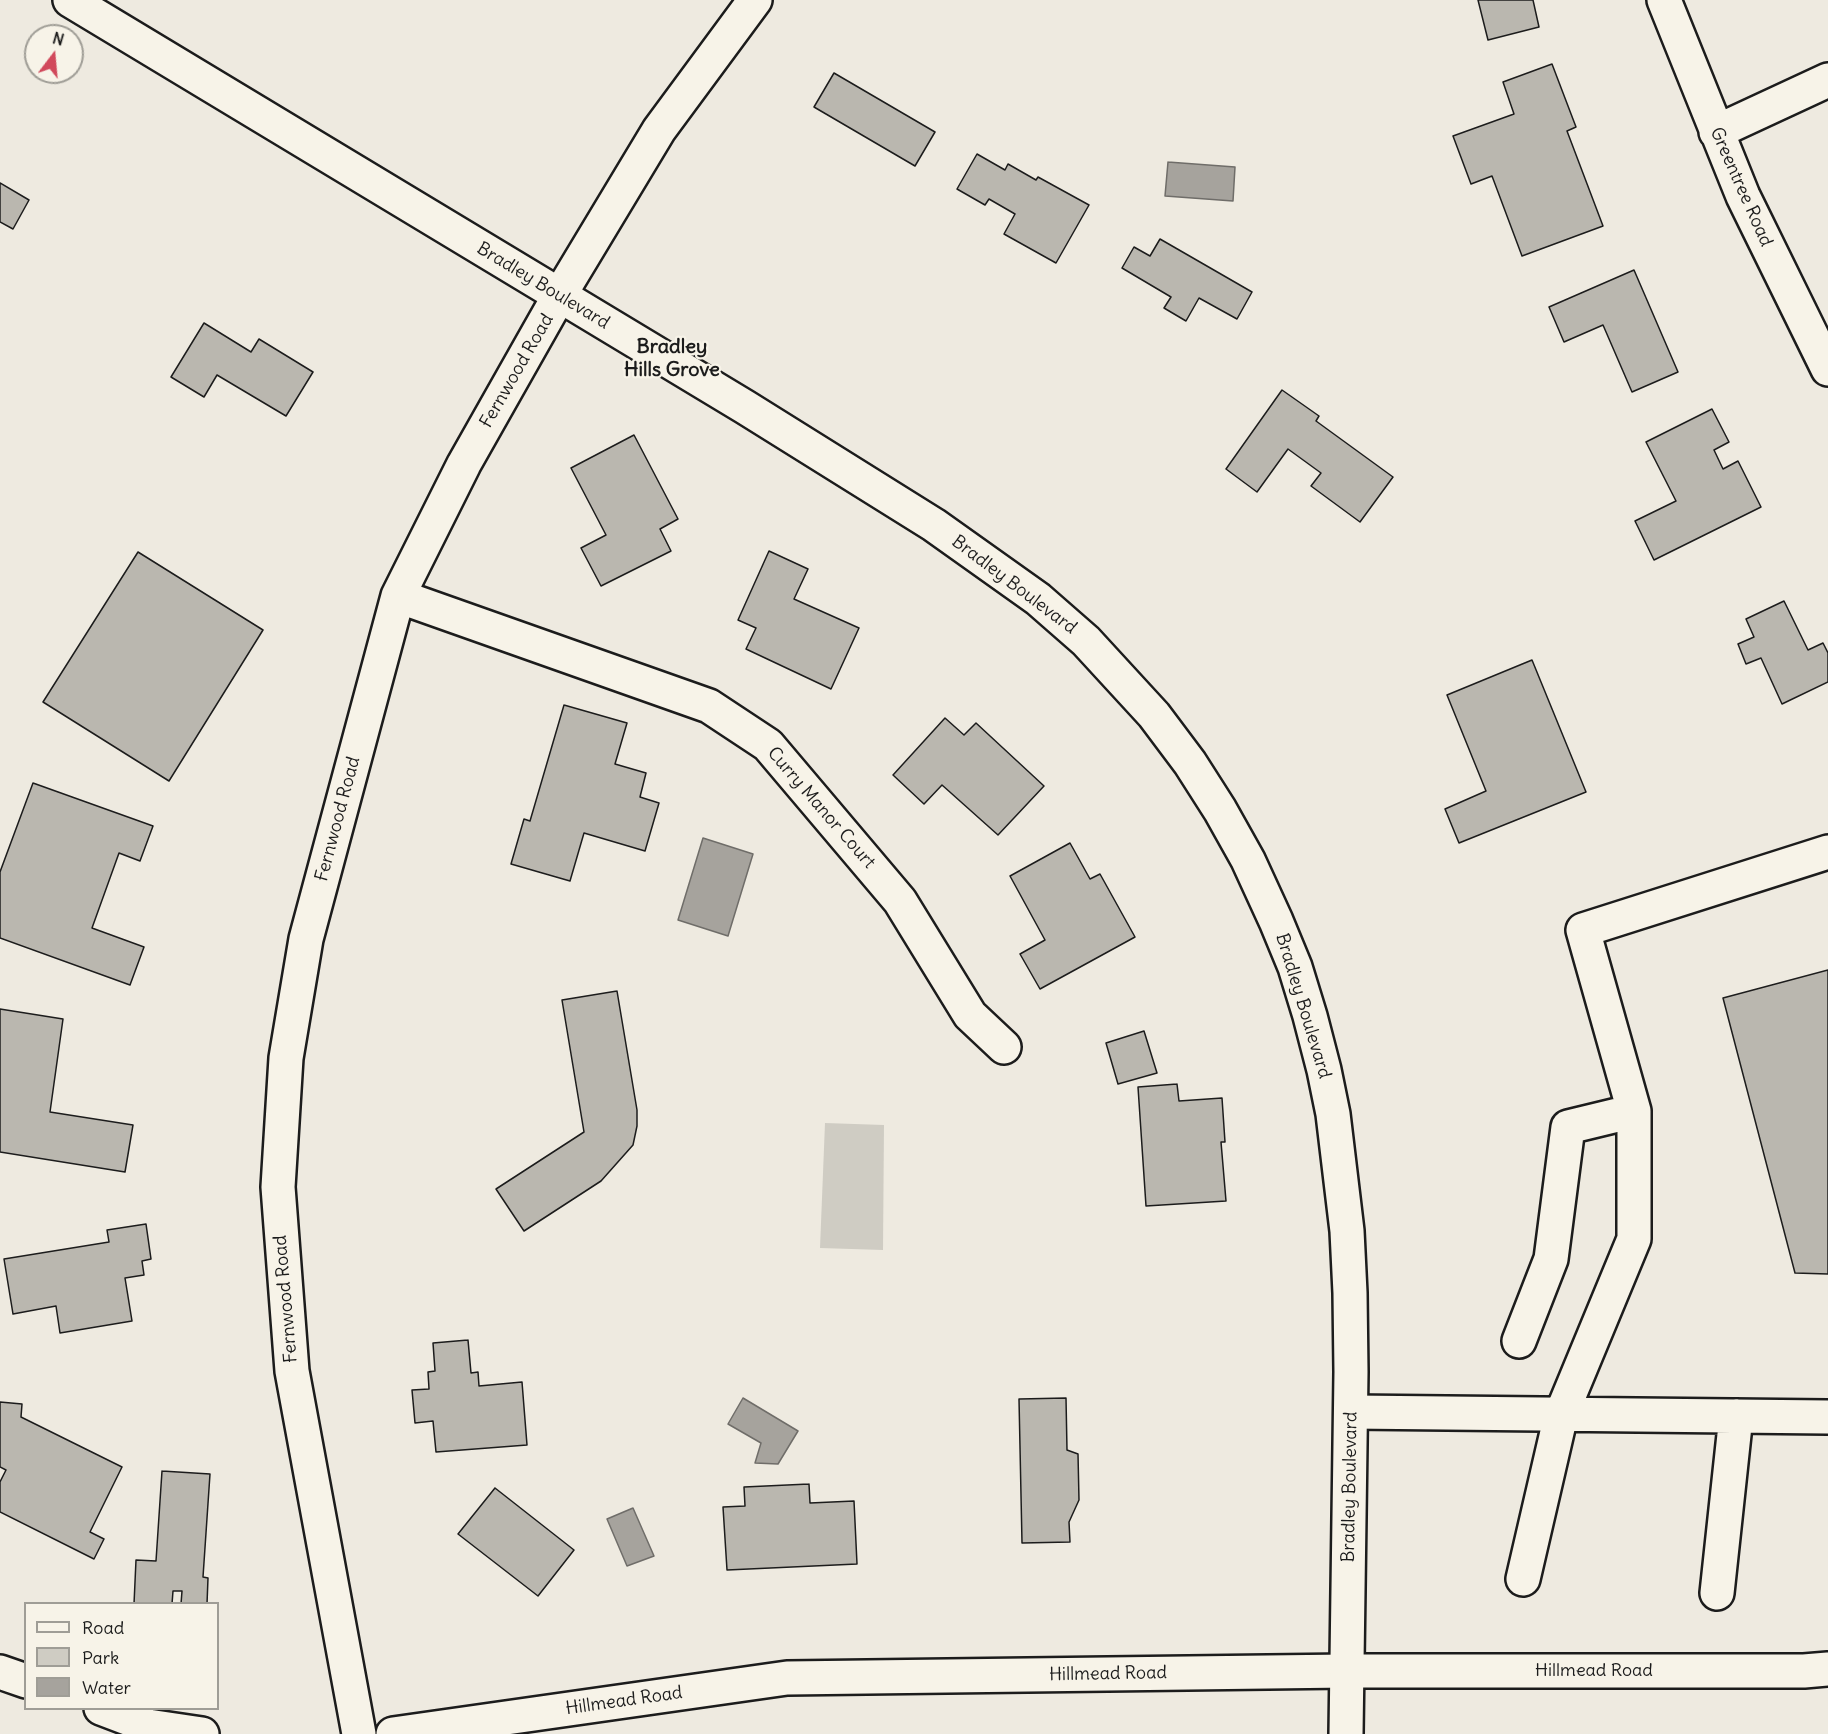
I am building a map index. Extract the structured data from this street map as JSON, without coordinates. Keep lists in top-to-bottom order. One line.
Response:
{"streets":{"street":["Greentree Road","Bradley Boulevard","Fernwood Road","Curry Manor Court","Hillmead Road"]},"crossings":[["Bradley Boulevard","Fernwood Road"],["Bradley Boulevard","Hillmead Road"],["Fernwood Road","Curry Manor Court"]],"districts":["Bradley Hills Grove"],"legend":["Road","Park","Water"],"north":"top"}
